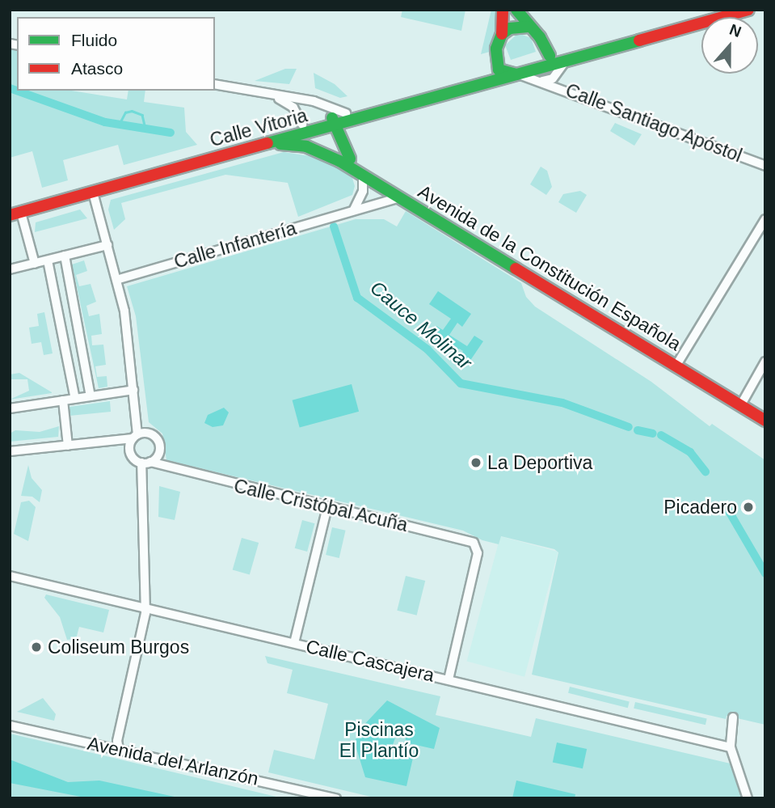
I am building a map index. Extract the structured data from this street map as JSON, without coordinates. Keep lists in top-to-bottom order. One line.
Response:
{"streets":{"main road":["Calle Vitoria","Avenida de la Constitución Española"],"street":["Calle Santiago Apóstol","Calle Infantería","Calle Cristóbal Acuña","Calle Cascajera","Avenida del Arlanzón"]},"crossings":[["Calle Santiago Apóstol","Calle Vitoria"],["Calle Infantería","Avenida de la Constitución Española"],["Calle Cristóbal Acuña","Calle Cascajera"]],"water":["Cauce Molinar"],"parks":["Piscinas El Plantío"],"places":["La Deportiva","Picadero","Coliseum Burgos"],"legend":["Fluido","Atasco"],"north":"top"}
